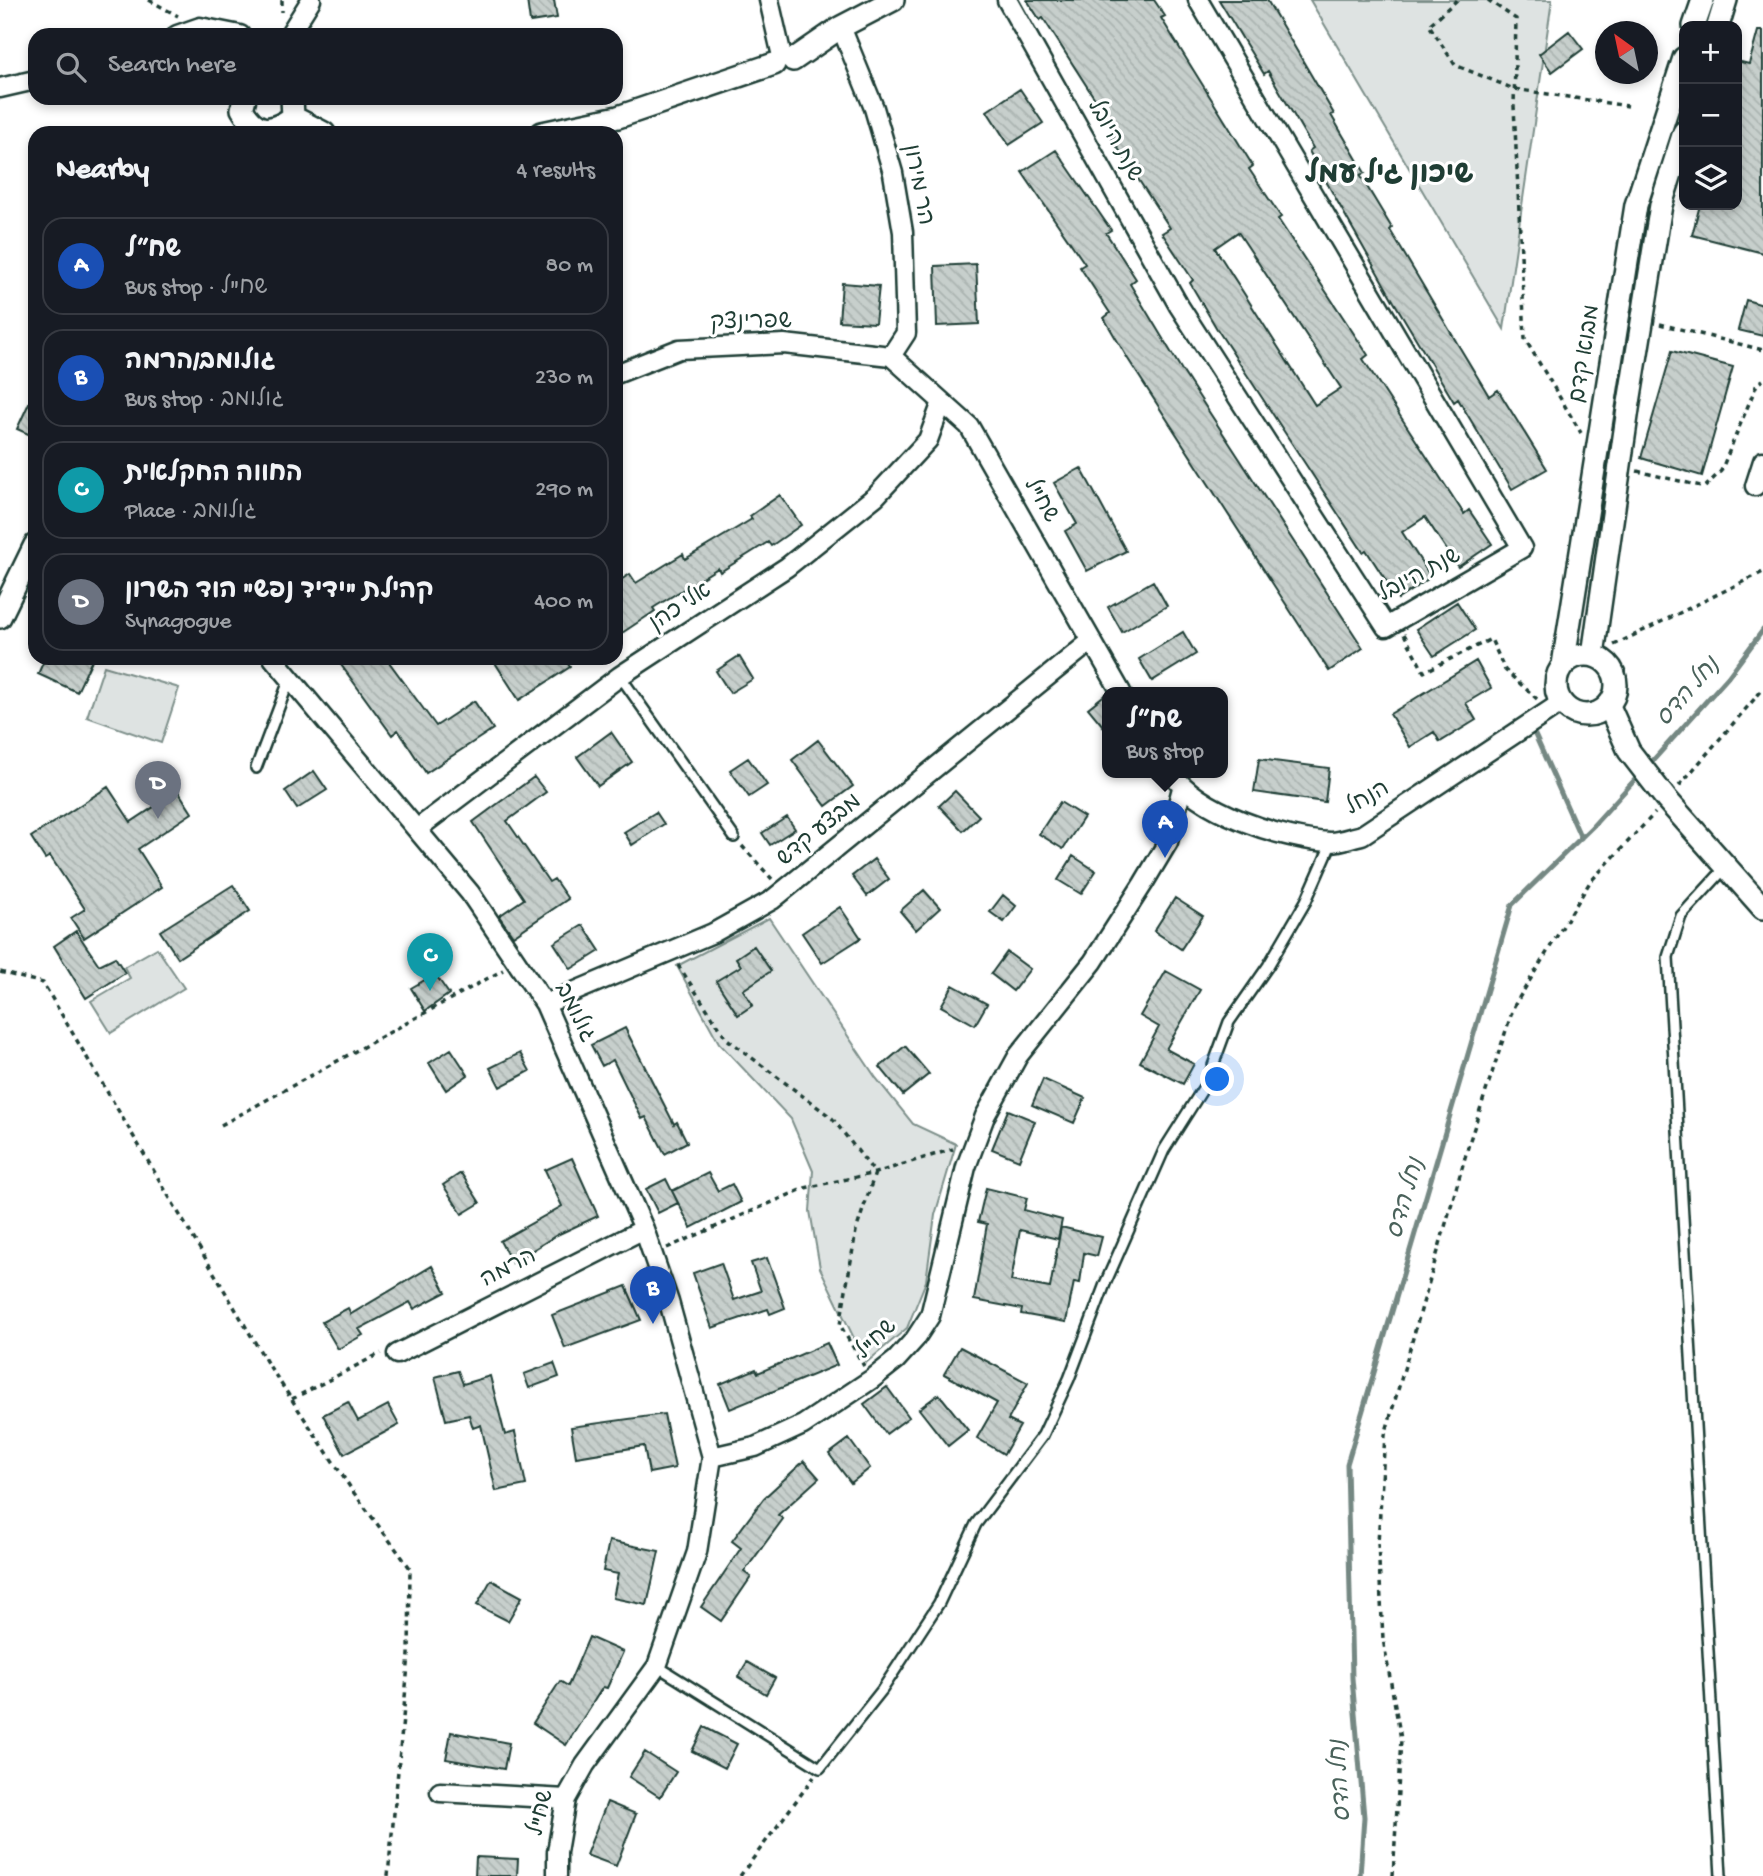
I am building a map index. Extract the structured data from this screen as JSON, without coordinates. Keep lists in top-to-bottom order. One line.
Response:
{"streets":{"street":["שנת היובל","הר מירון","שפרינצק","מבוא קדם","שח\"ל","אלי כהן","הנחל","מבצע קדש","גולומב","הרמה"]},"crossings":[["הר מירון","שפרינצק"],["הר מירון","שח\"ל"],["שפרינצק","שח\"ל"],["מבוא קדם","הנחל"],["שח\"ל","אלי כהן"],["שח\"ל","הנחל"],["שח\"ל","מבצע קדש"],["שח\"ל","גולומב"],["אלי כהן","גולומב"],["מבצע קדש","גולומב"],["גולומב","הרמה"]],"districts":["שיכון גיל עמל"],"water":["נחל הדס"],"north":"top left","page":{"map_buttons":["+","−"],"search":"Search here","heading":["Nearby","4 results"],"list":[{"mark":"A","name":"שח״ל","note":"Bus stop · שח\"ל","value":"80 m"},{"mark":"B","name":"גולומב/הרמה","note":"Bus stop · גולומב","value":"230 m"},{"mark":"C","name":"החווה החקלאית","note":"Place · גולומב","value":"290 m"},{"mark":"D","name":"קהילת \"ידיד נפש\" הוד השרון","note":"Synagogue","value":"400 m"}],"popup":["שח״ל","Bus stop"],"pins":["D","A","C","B"]}}
